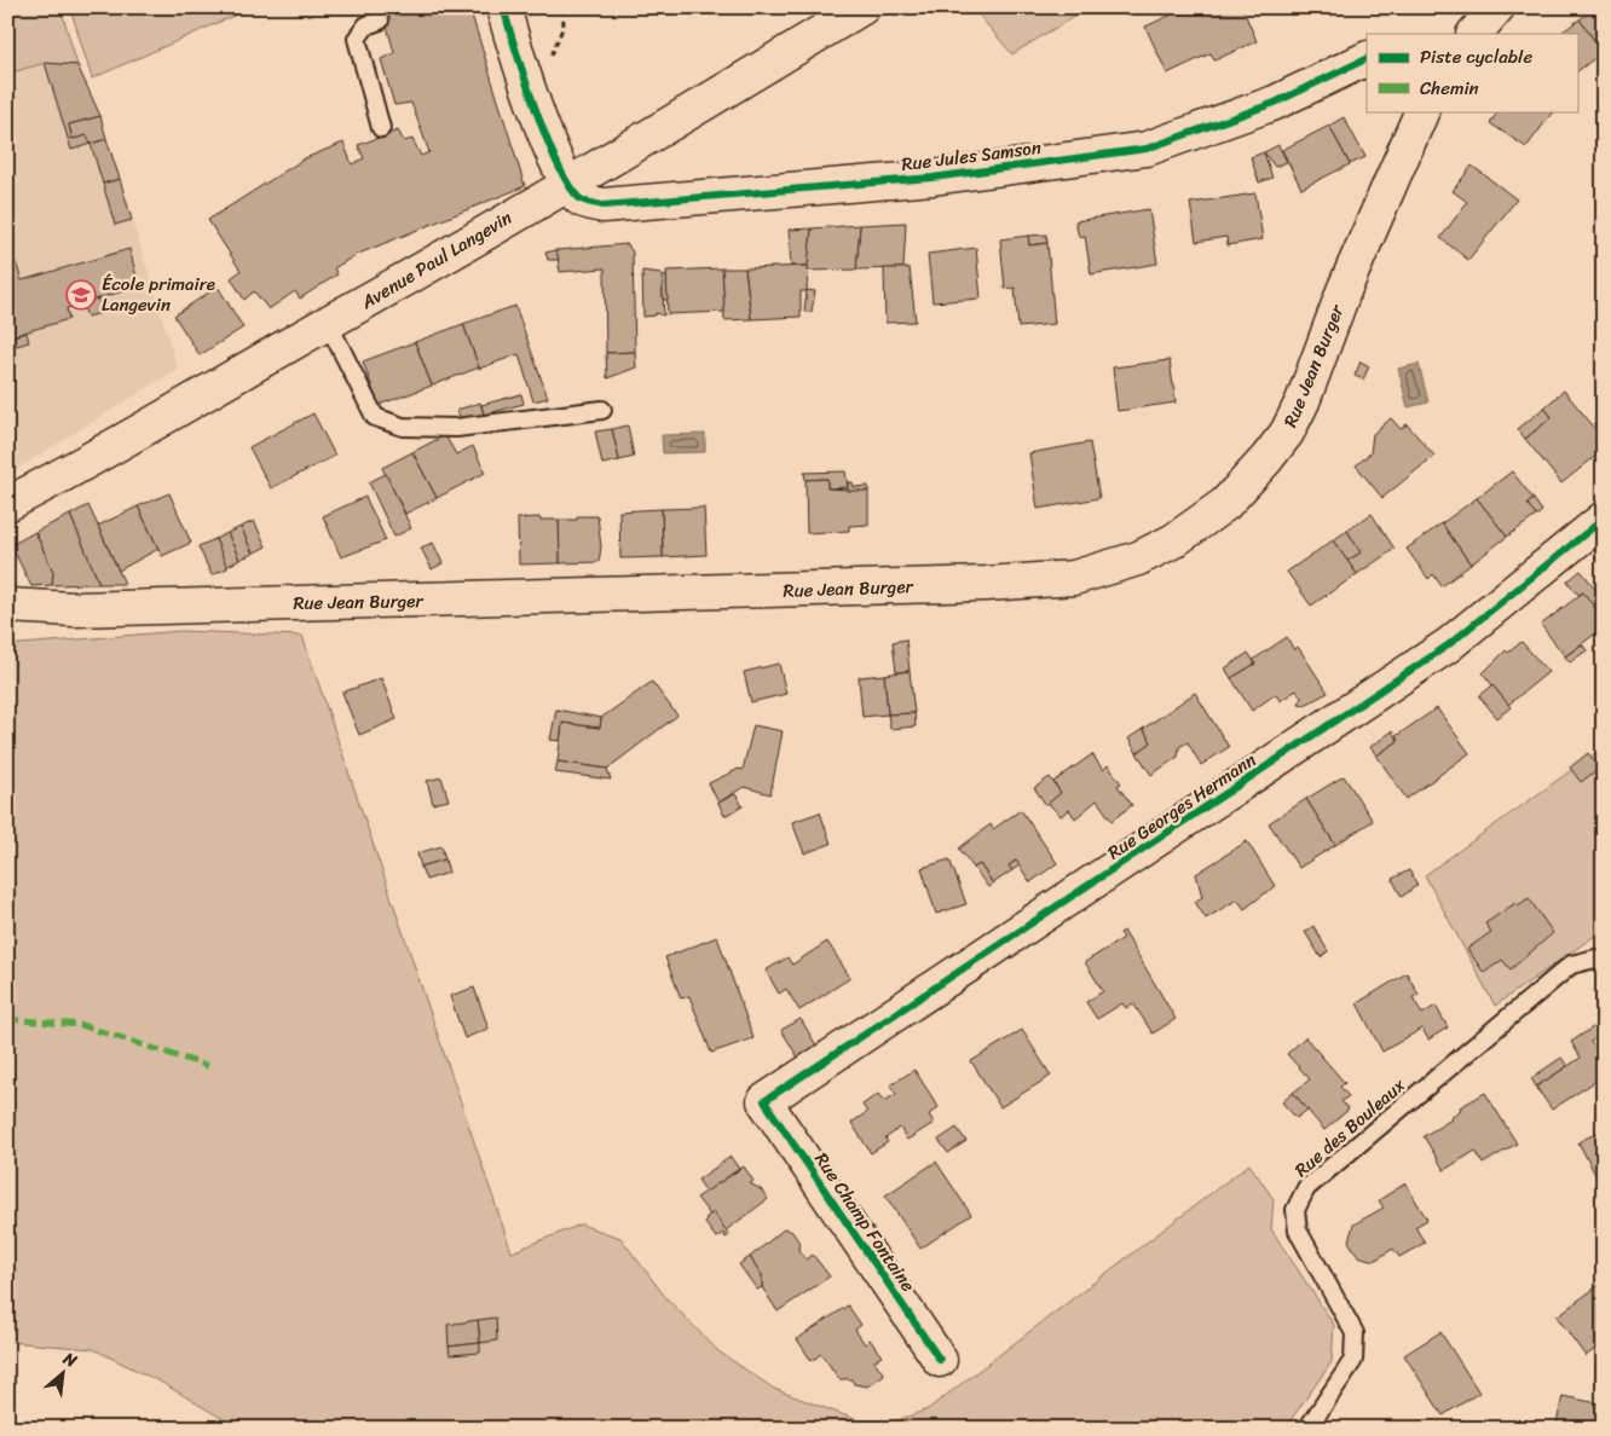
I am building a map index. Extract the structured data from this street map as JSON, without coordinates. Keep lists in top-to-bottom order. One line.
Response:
{"streets":{"main road":["Rue Jules Samson","Avenue Paul Langevin","Rue Jean Burger","Rue Georges Hermann","Rue Champ Fontaine"],"lane":["Rue des Bouleaux"]},"crossings":[["Rue Jules Samson","Avenue Paul Langevin"],["Rue Georges Hermann","Rue Champ Fontaine"]],"places":{"school or university":["École primaire Langevin"]},"legend":["Piste cyclable","Chemin"],"north":"top right"}
